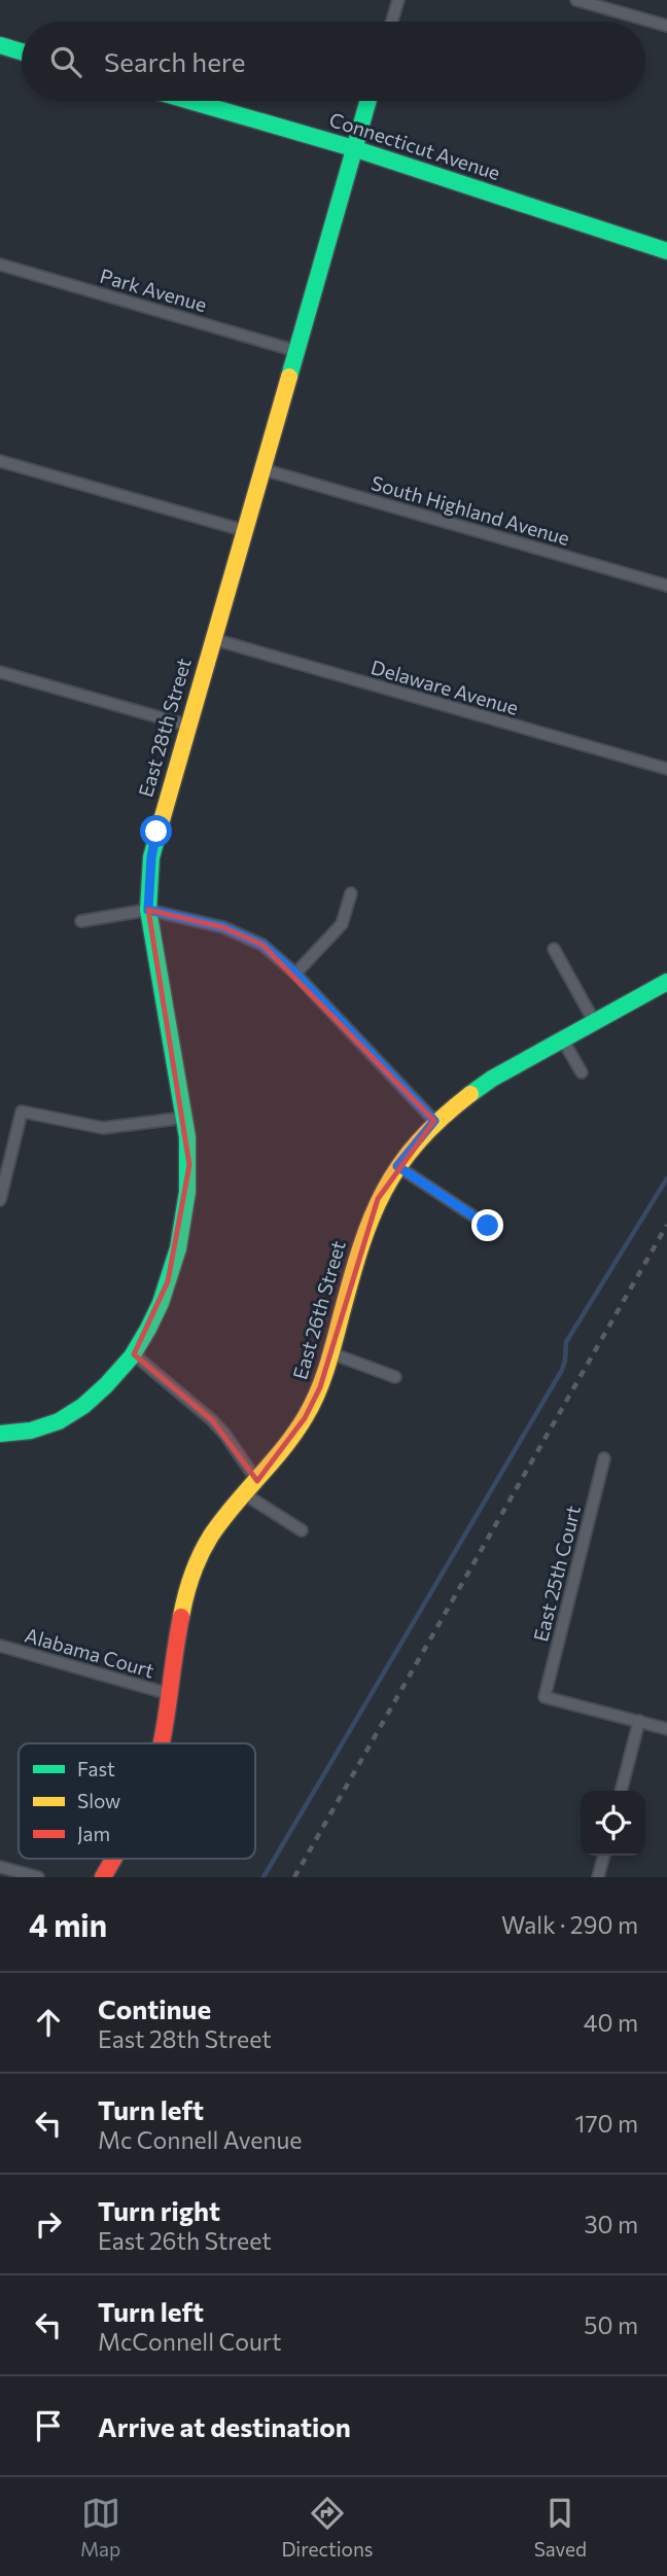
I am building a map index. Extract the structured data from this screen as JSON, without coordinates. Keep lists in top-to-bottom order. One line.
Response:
{"streets":{"street":["Connecticut Avenue","Park Avenue","South Highland Avenue","Delaware Avenue","East 28th Street","East 26th Street","East 25th Court","Alabama Court"]},"crossings":[["Connecticut Avenue","East 28th Street"],["Park Avenue","East 28th Street"],["South Highland Avenue","East 28th Street"],["Delaware Avenue","East 28th Street"],["East 26th Street","Alabama Court"]],"legend":["Fast","Slow","Jam"],"page":{"search":"Search here","heading":["4 min","Walk · 290 m"],"list":[["Continue","East 28th Street","40 m"],["Turn left","Mc Connell Avenue","170 m"],["Turn right","East 26th Street","30 m"],["Turn left","McConnell Court","50 m"],"Arrive at destination"],"nav":["Map","Directions","Saved"]}}
